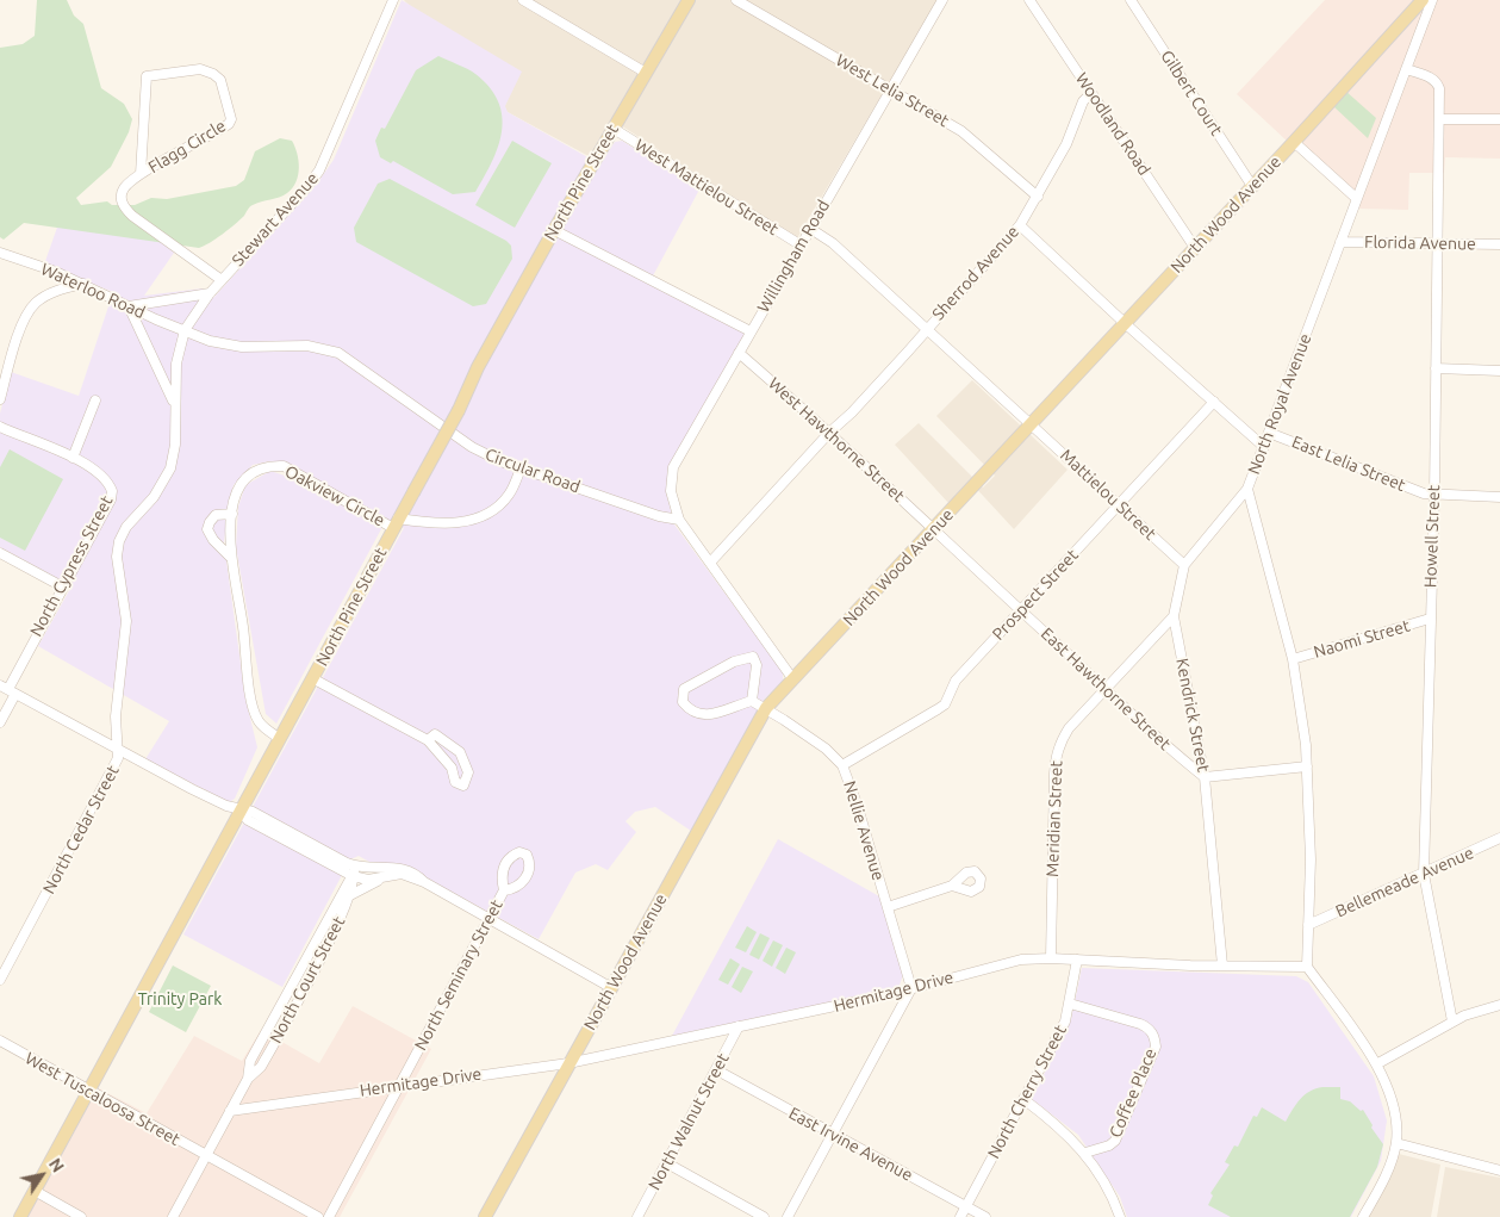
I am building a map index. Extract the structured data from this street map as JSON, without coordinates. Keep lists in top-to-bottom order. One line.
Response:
{"streets":{"main road":["North Pine Street","North Wood Avenue"],"street":["West Lelia Street","Gilbert Court","Woodland Road","Flagg Circle","West Mattielou Street","Stewart Avenue","Florida Avenue","Willingham Road","Sherrod Avenue","Waterloo Road","North Royal Avenue","West Hawthorne Street","East Lelia Street","Circular Road","Mattielou Street","Oakview Circle","Howell Street","North Cypress Street","Prospect Street","Naomi Street","East Hawthorne Street","Kendrick Street","Meridian Street","North Cedar Street","Nellie Avenue","Bellemeade Avenue","North Seminary Street","North Court Street","Hermitage Drive","North Cherry Street","Coffee Place","West Tuscaloosa Street","North Walnut Street","East Irvine Avenue"]},"crossings":[["West Lelia Street","Willingham Road"],["West Lelia Street","Sherrod Avenue"],["Gilbert Court","North Wood Avenue"],["Woodland Road","North Wood Avenue"],["Woodland Road","Sherrod Avenue"],["Flagg Circle","Stewart Avenue"],["North Pine Street","West Mattielou Street"],["North Pine Street","Oakview Circle"],["North Pine Street","West Tuscaloosa Street"],["West Mattielou Street","Willingham Road"],["North Wood Avenue","West Hawthorne Street"],["North Wood Avenue","Mattielou Street"],["North Wood Avenue","East Hawthorne Street"],["North Wood Avenue","Nellie Avenue"],["North Wood Avenue","Hermitage Drive"],["Stewart Avenue","Waterloo Road"],["Stewart Avenue","Circular Road"],["Stewart Avenue","North Cedar Street"],["Florida Avenue","North Royal Avenue"],["Florida Avenue","Howell Street"],["Willingham Road","West Hawthorne Street"],["Willingham Road","Circular Road"],["Sherrod Avenue","West Hawthorne Street"],["Waterloo Road","Circular Road"],["Waterloo Road","North Cedar Street"],["North Royal Avenue","East Lelia Street"],["North Royal Avenue","Howell Street"],["North Royal Avenue","Naomi Street"],["North Royal Avenue","Kendrick Street"],["North Royal Avenue","Bellemeade Avenue"],["North Royal Avenue","Hermitage Drive"],["West Hawthorne Street","East Hawthorne Street"],["East Lelia Street","Howell Street"],["Circular Road","North Cedar Street"],["Mattielou Street","Prospect Street"],["Mattielou Street","Kendrick Street"],["Howell Street","Naomi Street"],["Howell Street","Bellemeade Avenue"],["Prospect Street","East Hawthorne Street"],["Prospect Street","Nellie Avenue"],["East Hawthorne Street","Kendrick Street"],["East Hawthorne Street","Meridian Street"],["Kendrick Street","Meridian Street"],["Kendrick Street","Hermitage Drive"],["Meridian Street","Hermitage Drive"],["Nellie Avenue","Hermitage Drive"],["North Seminary Street","Hermitage Drive"],["North Court Street","Hermitage Drive"],["North Court Street","West Tuscaloosa Street"],["Hermitage Drive","North Cherry Street"],["Hermitage Drive","North Walnut Street"],["North Cherry Street","Coffee Place"],["North Cherry Street","East Irvine Avenue"],["North Walnut Street","East Irvine Avenue"]],"parks":["Trinity Park"],"north":"top right"}
